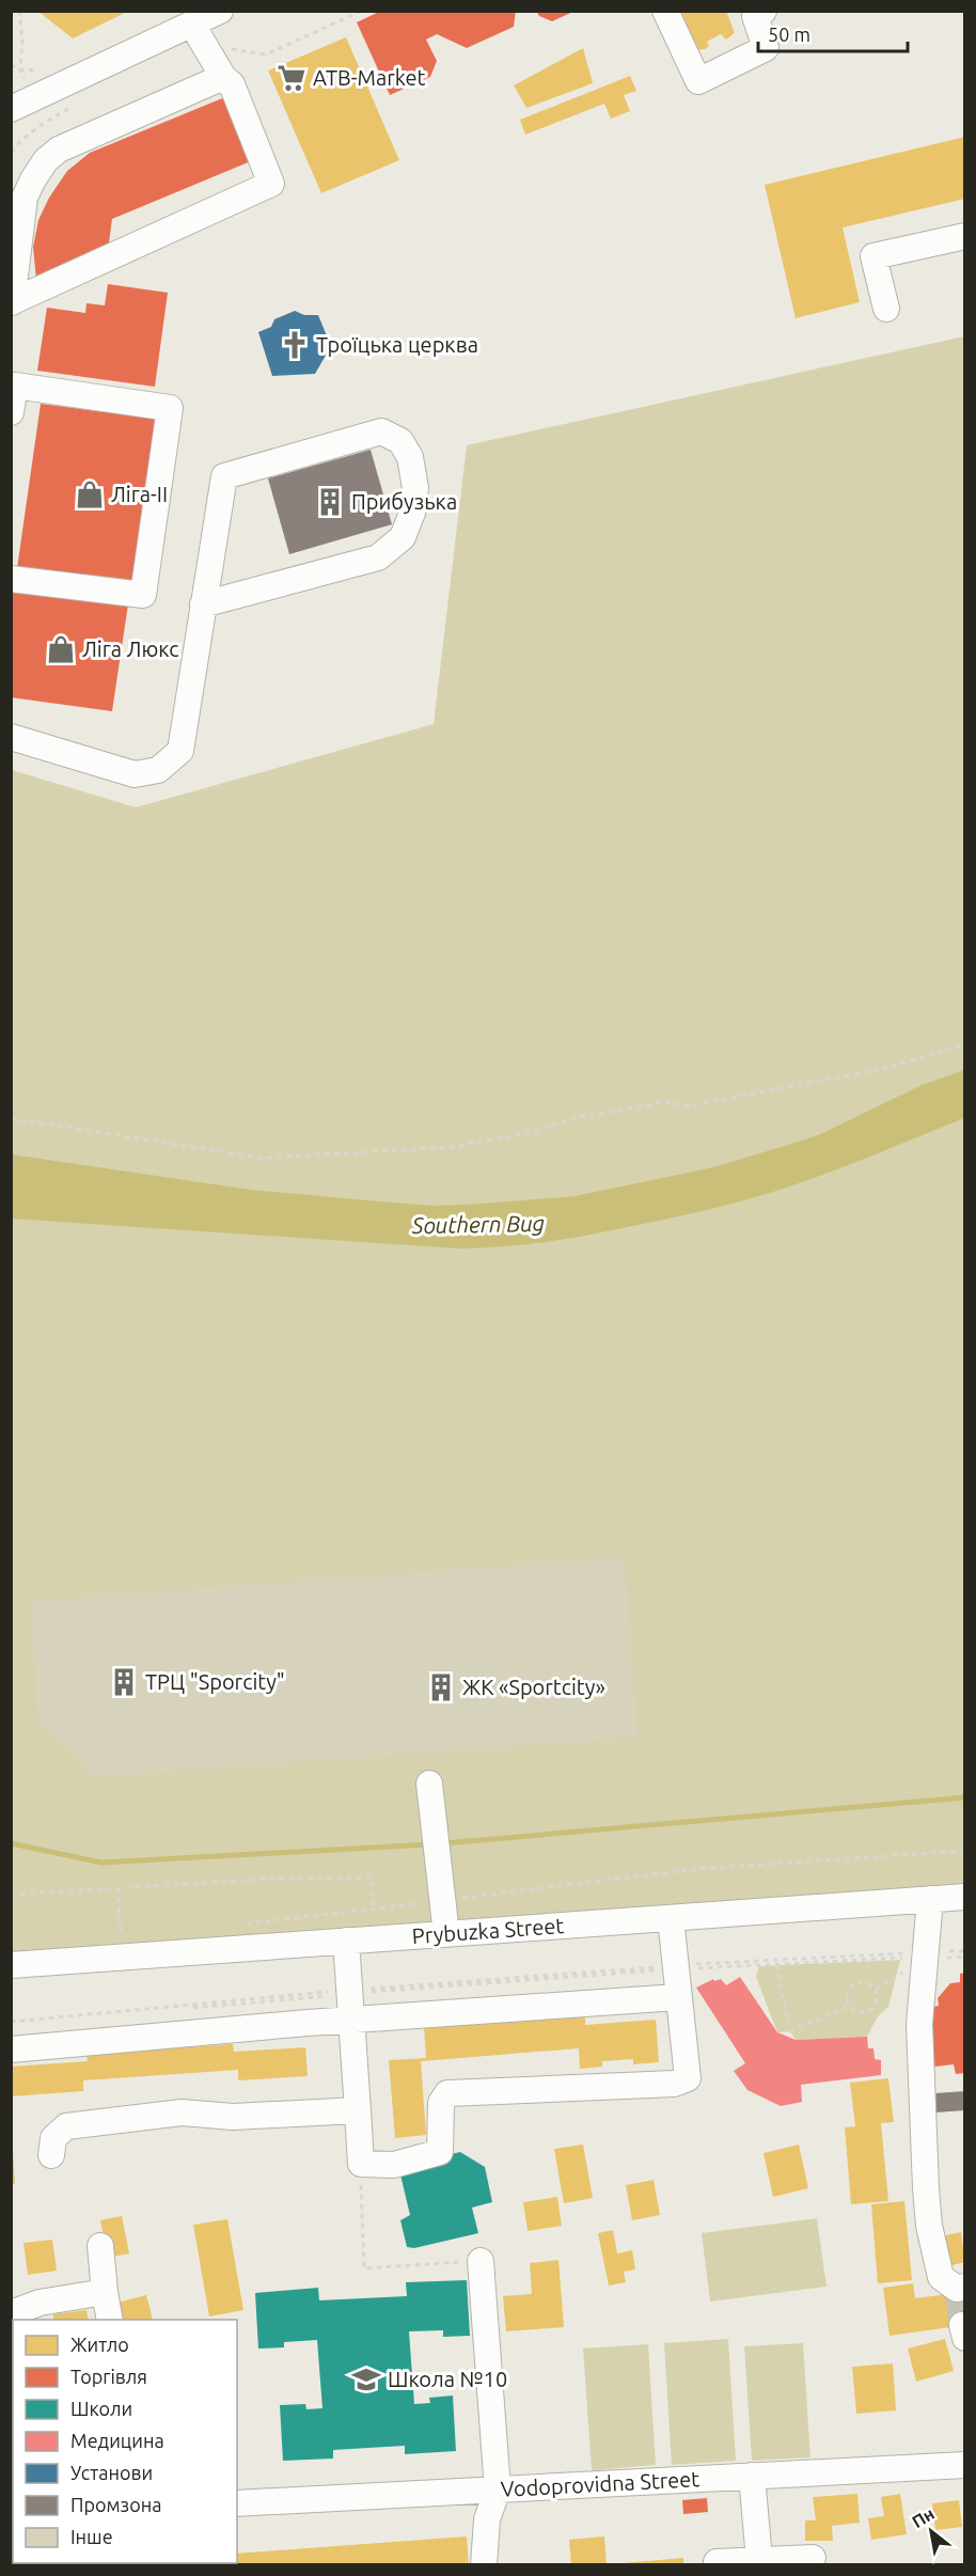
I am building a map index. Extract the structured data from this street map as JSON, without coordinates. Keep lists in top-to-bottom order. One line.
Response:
{"streets":{"street":["Prybuzka Street","Vodoprovidna Street"]},"water":["Southern Bug"],"places":{"supermarket":["ATB-Market"],"church":["Троїцька церква"],"shop":["Ліга-II","Ліга Люкс"],"building":["Прибузька","ТРЦ \"Sporcity\"","ЖК «Sportcity»"],"school or university":["Школа №10"]},"legend":["Житло","Торгівля","Школи","Медицина","Установи","Промзона","Інше"],"scale_bar":"50 m","north":"top left"}
